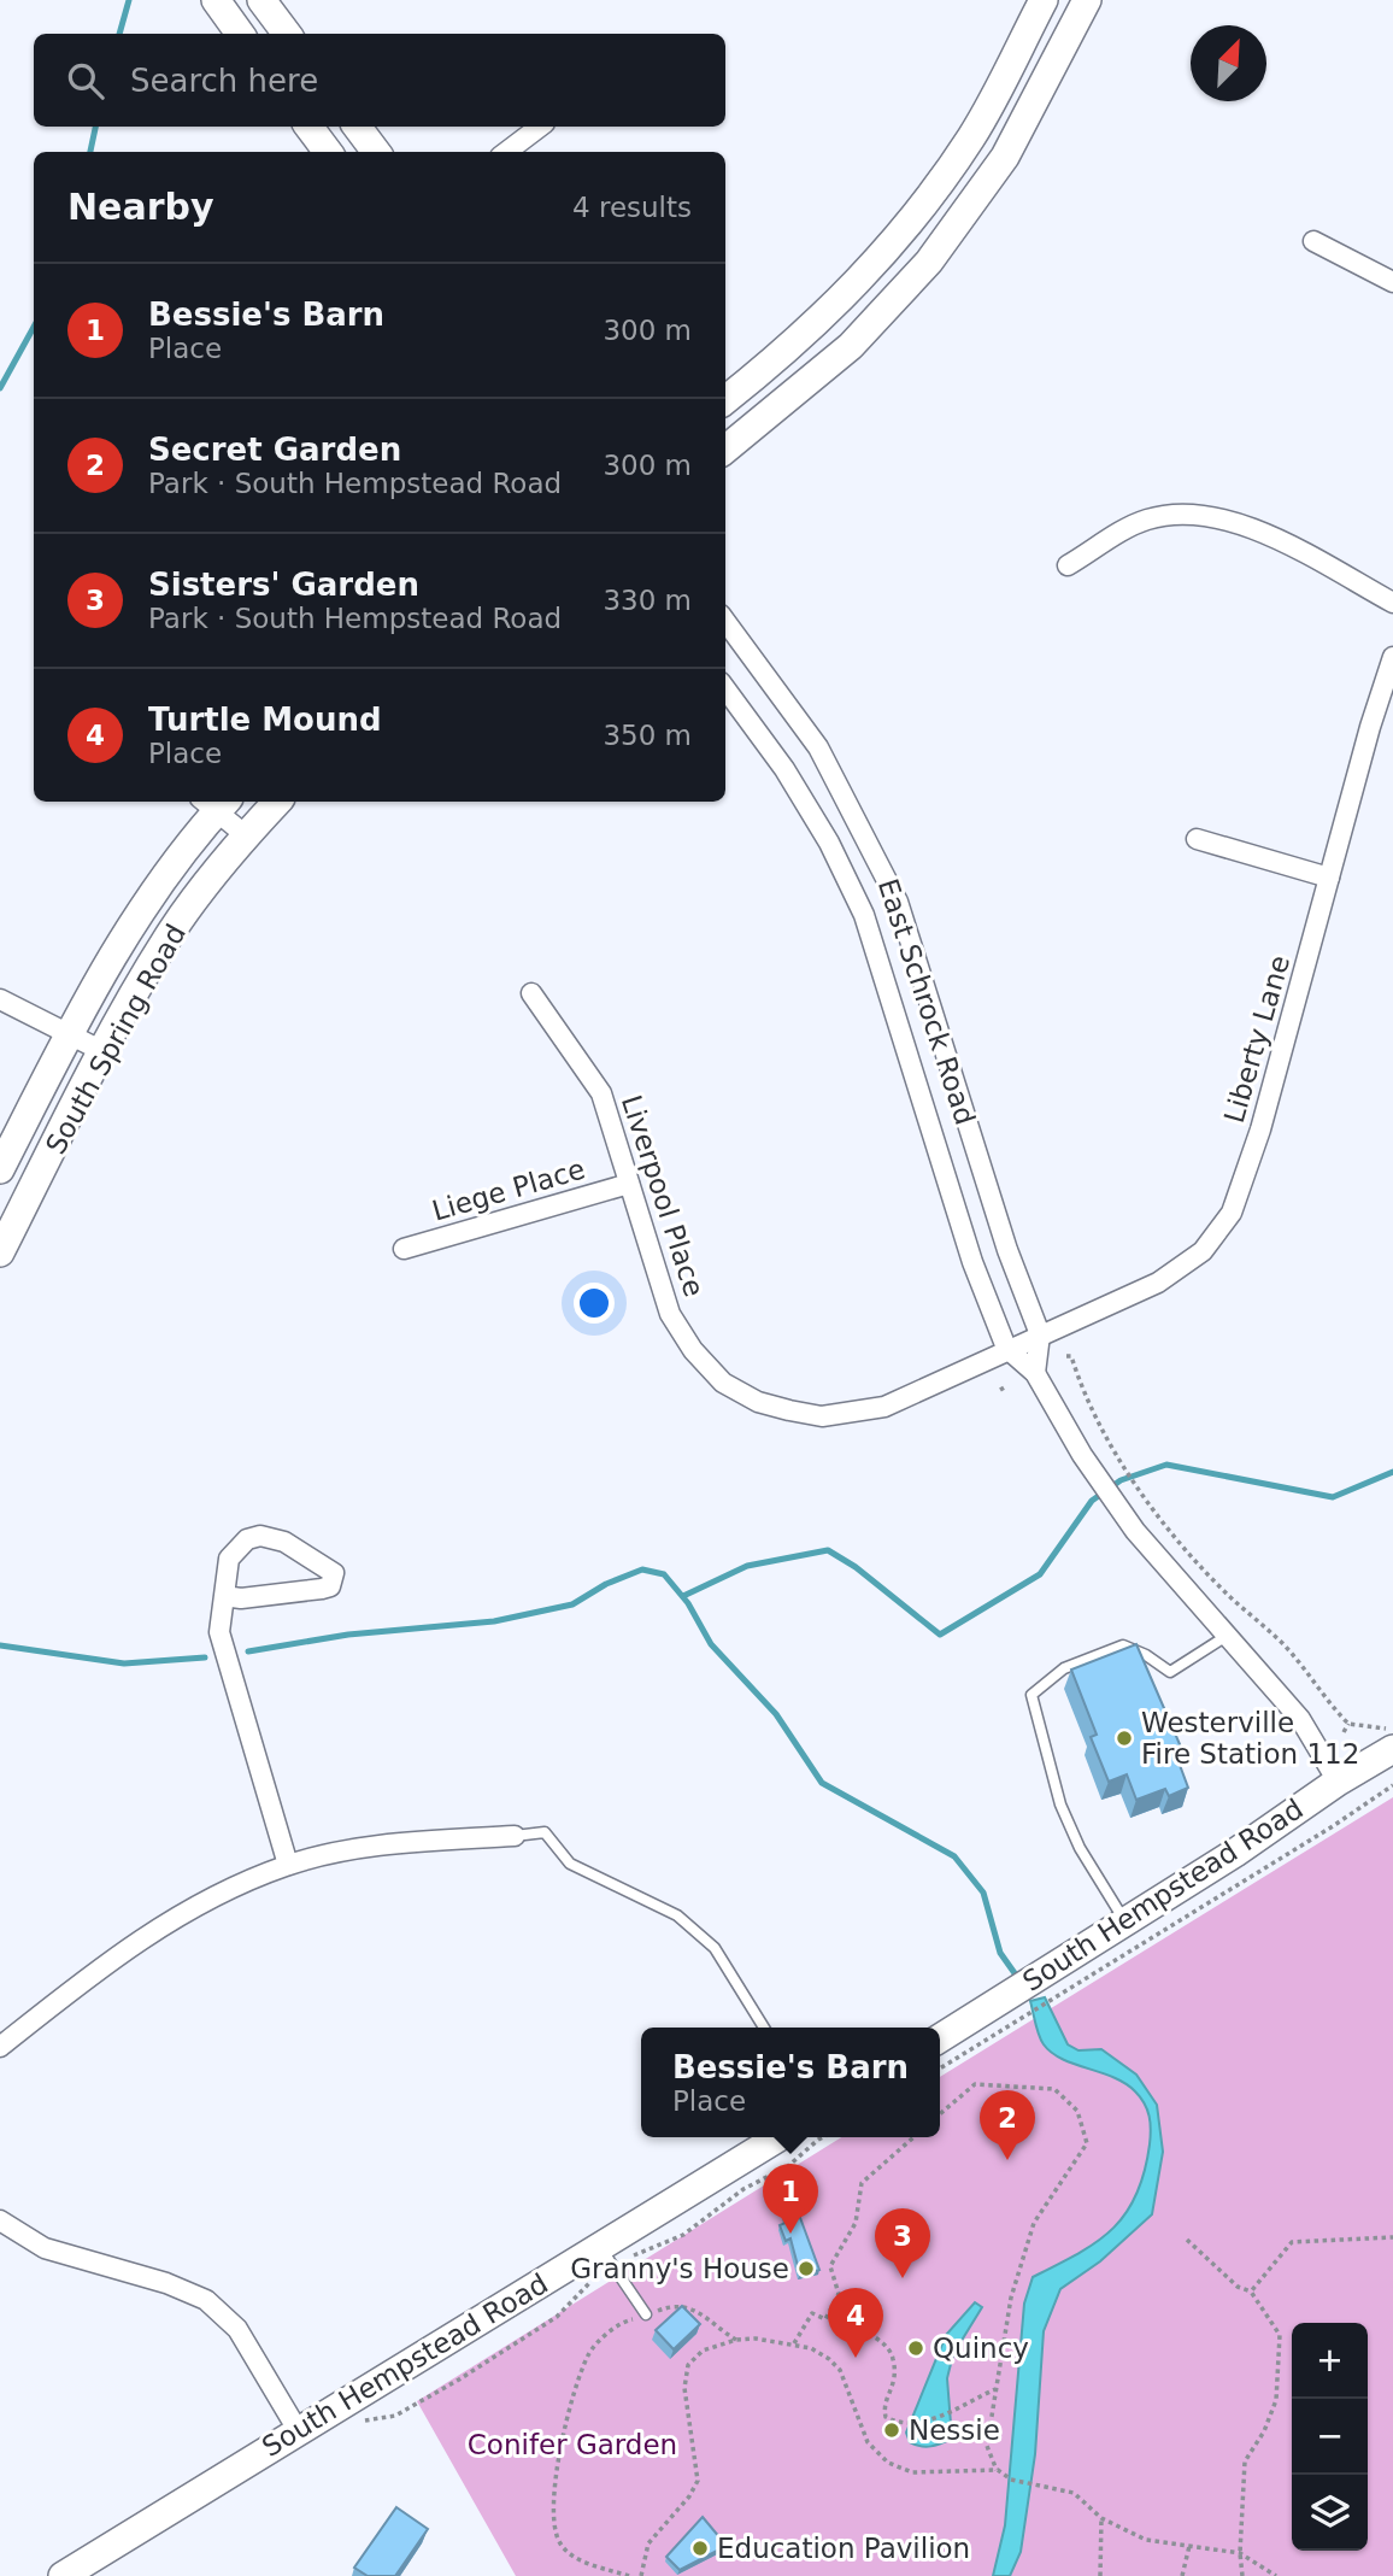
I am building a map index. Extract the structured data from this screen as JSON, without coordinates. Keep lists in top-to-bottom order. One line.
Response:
{"streets":{"main road":["South Spring Road","South Hempstead Road"],"street":["East Schrock Road","Liberty Lane","Liege Place","Liverpool Place"]},"crossings":[["East Schrock Road","Liberty Lane"],["East Schrock Road","Liverpool Place"],["East Schrock Road","South Hempstead Road"],["Liberty Lane","Liverpool Place"],["Liege Place","Liverpool Place"]],"parks":["Conifer Garden"],"places":["Westerville Fire Station 112","Granny's House","Quincy","Nessie","Education Pavilion"],"north":"top right","page":{"search":"Search here","heading":["Nearby","4 results"],"list":[{"mark":"1","name":"Bessie's Barn","note":"Place","value":"300 m"},{"mark":"2","name":"Secret Garden","note":"Park · South Hempstead Road","value":"300 m"},{"mark":"3","name":"Sisters' Garden","note":"Park · South Hempstead Road","value":"330 m"},{"mark":"4","name":"Turtle Mound","note":"Place","value":"350 m"}],"popup":["Bessie's Barn","Place"],"pins":["2","1","3","4"],"map_buttons":["+","−"]}}
